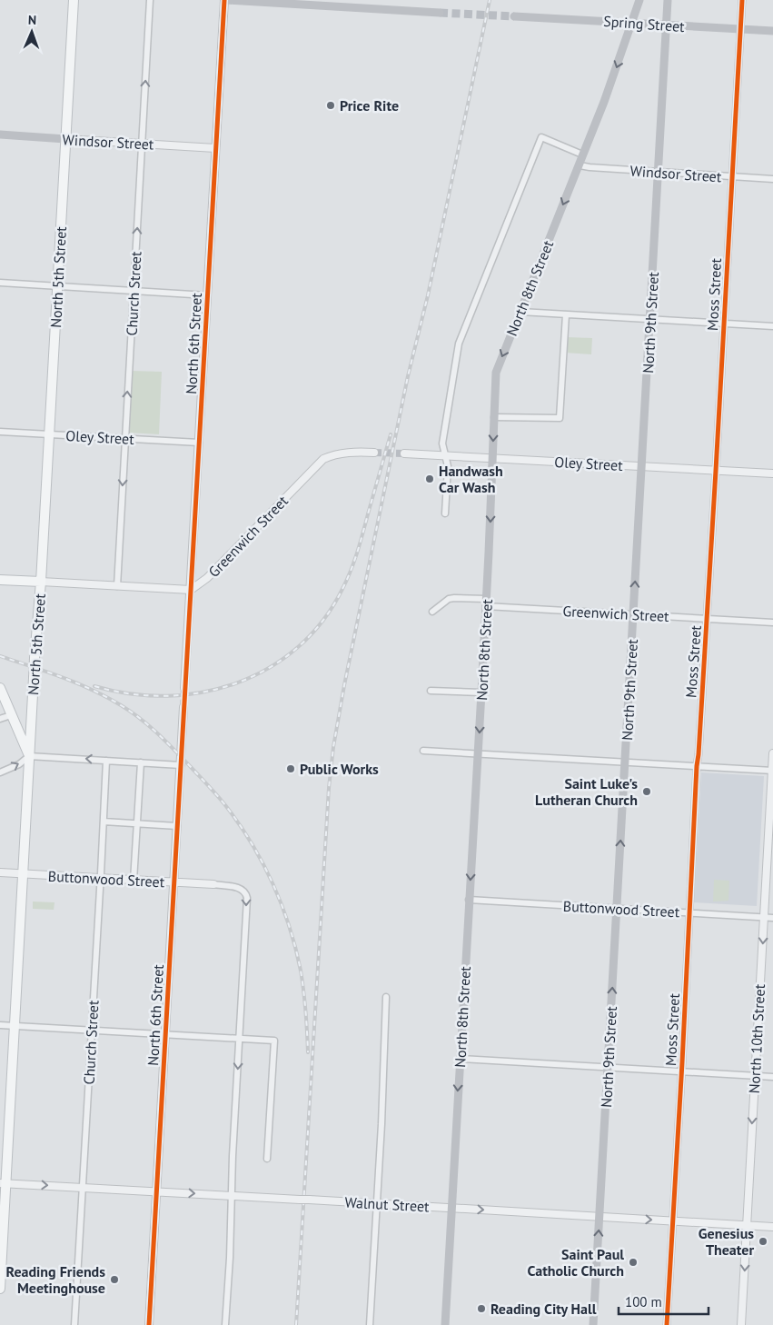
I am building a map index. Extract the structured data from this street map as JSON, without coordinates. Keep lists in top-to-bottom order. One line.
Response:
{"streets":{"main road":["Spring Street","Windsor Street","North 5th Street","North 8th Street","North 9th Street"],"street":["Church Street","Moss Street","North 6th Street","Oley Street","Greenwich Street","Buttonwood Street","North 10th Street","Walnut Street"]},"crossings":[["Spring Street","North 8th Street"],["Spring Street","Moss Street"],["Spring Street","North 9th Street"],["Windsor Street","North 5th Street"],["Windsor Street","North 8th Street"],["Windsor Street","Church Street"],["Windsor Street","Moss Street"],["Windsor Street","North 9th Street"],["Windsor Street","North 6th Street"],["North 5th Street","Oley Street"],["North 5th Street","Buttonwood Street"],["North 5th Street","Walnut Street"],["North 8th Street","Oley Street"],["North 8th Street","Greenwich Street"],["North 8th Street","Buttonwood Street"],["North 8th Street","Walnut Street"],["Church Street","Oley Street"],["Church Street","Buttonwood Street"],["Church Street","Walnut Street"],["Moss Street","Oley Street"],["Moss Street","Greenwich Street"],["Moss Street","Buttonwood Street"],["Moss Street","Walnut Street"],["North 9th Street","Oley Street"],["North 9th Street","Greenwich Street"],["North 9th Street","Buttonwood Street"],["North 9th Street","Walnut Street"],["North 6th Street","Oley Street"],["North 6th Street","Greenwich Street"],["North 6th Street","Buttonwood Street"],["North 6th Street","Walnut Street"],["Buttonwood Street","North 10th Street"],["North 10th Street","Walnut Street"]],"one_way":["North 8th Street","North 9th Street","North 10th Street","Walnut Street"],"places":["Price Rite","Handwash Car Wash","Public Works","Saint Luke's Lutheran Church","Genesius Theater","Saint Paul Catholic Church","Reading Friends Meetinghouse","Reading City Hall"],"scale_bar":"100 m","north":"top"}
